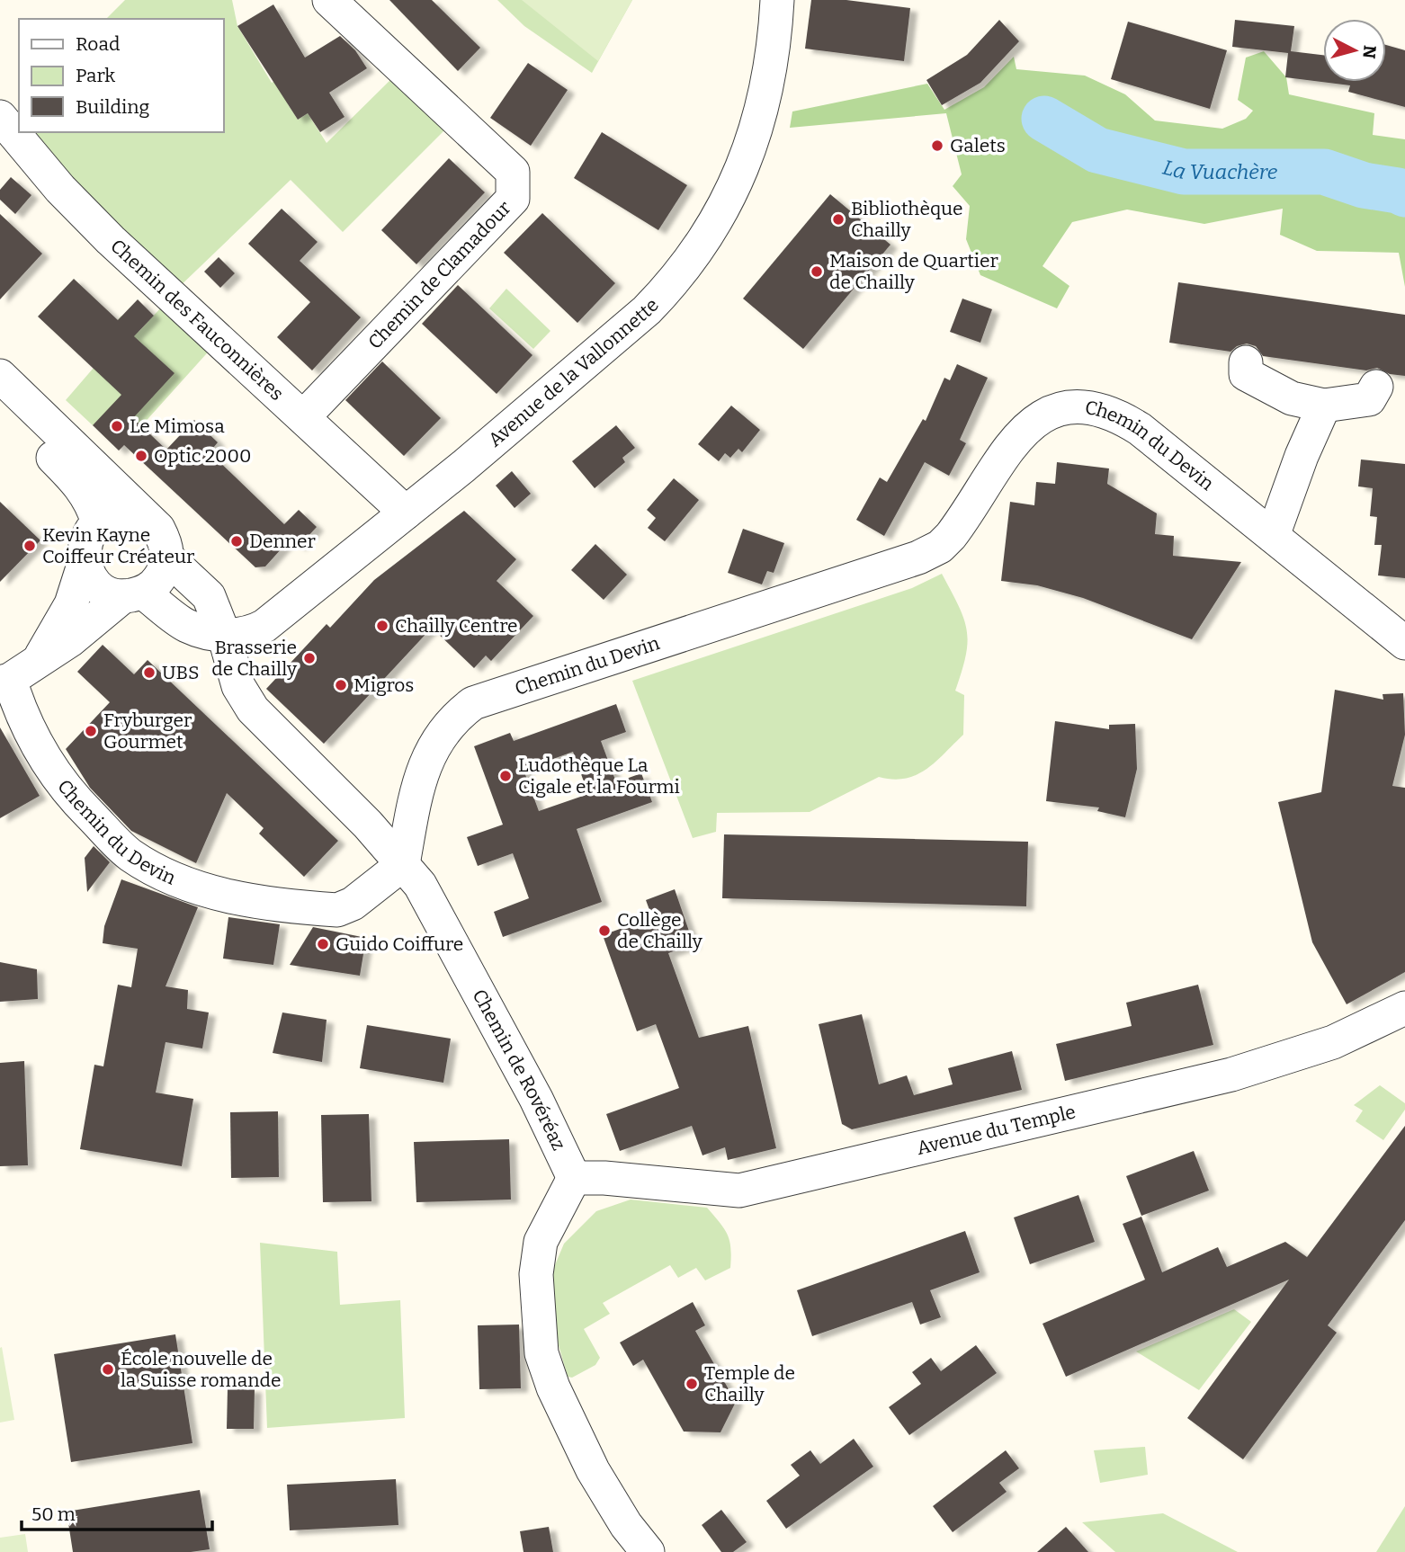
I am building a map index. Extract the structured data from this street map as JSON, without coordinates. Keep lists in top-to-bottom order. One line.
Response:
{"streets":{"street":["Chemin de Clamadour","Chemin des Fauconnières","Avenue de la Vallonnette","Chemin du Devin","Chemin de Rovéréaz","Avenue du Temple"]},"crossings":[["Chemin de Clamadour","Chemin des Fauconnières"],["Chemin des Fauconnières","Avenue de la Vallonnette"],["Avenue de la Vallonnette","Chemin de Rovéréaz"],["Chemin du Devin","Chemin de Rovéréaz"],["Chemin de Rovéréaz","Avenue du Temple"]],"water":["La Vuachère"],"places":["Galets","Bibliothèque Chailly","Maison de Quartier de Chailly","Le Mimosa","Optic 2000","Denner","Kevin Kayne Coiffeur Créateur","Chailly Centre","Brasserie de Chailly","UBS","Migros","Fryburger Gourmet","Ludothèque La Cigale et la Fourmi","Collège de Chailly","Guido Coiffure","École nouvelle de la Suisse romande","Temple de Chailly"],"legend":["Road","Park","Building"],"scale_bar":"50 m","north":"right"}
